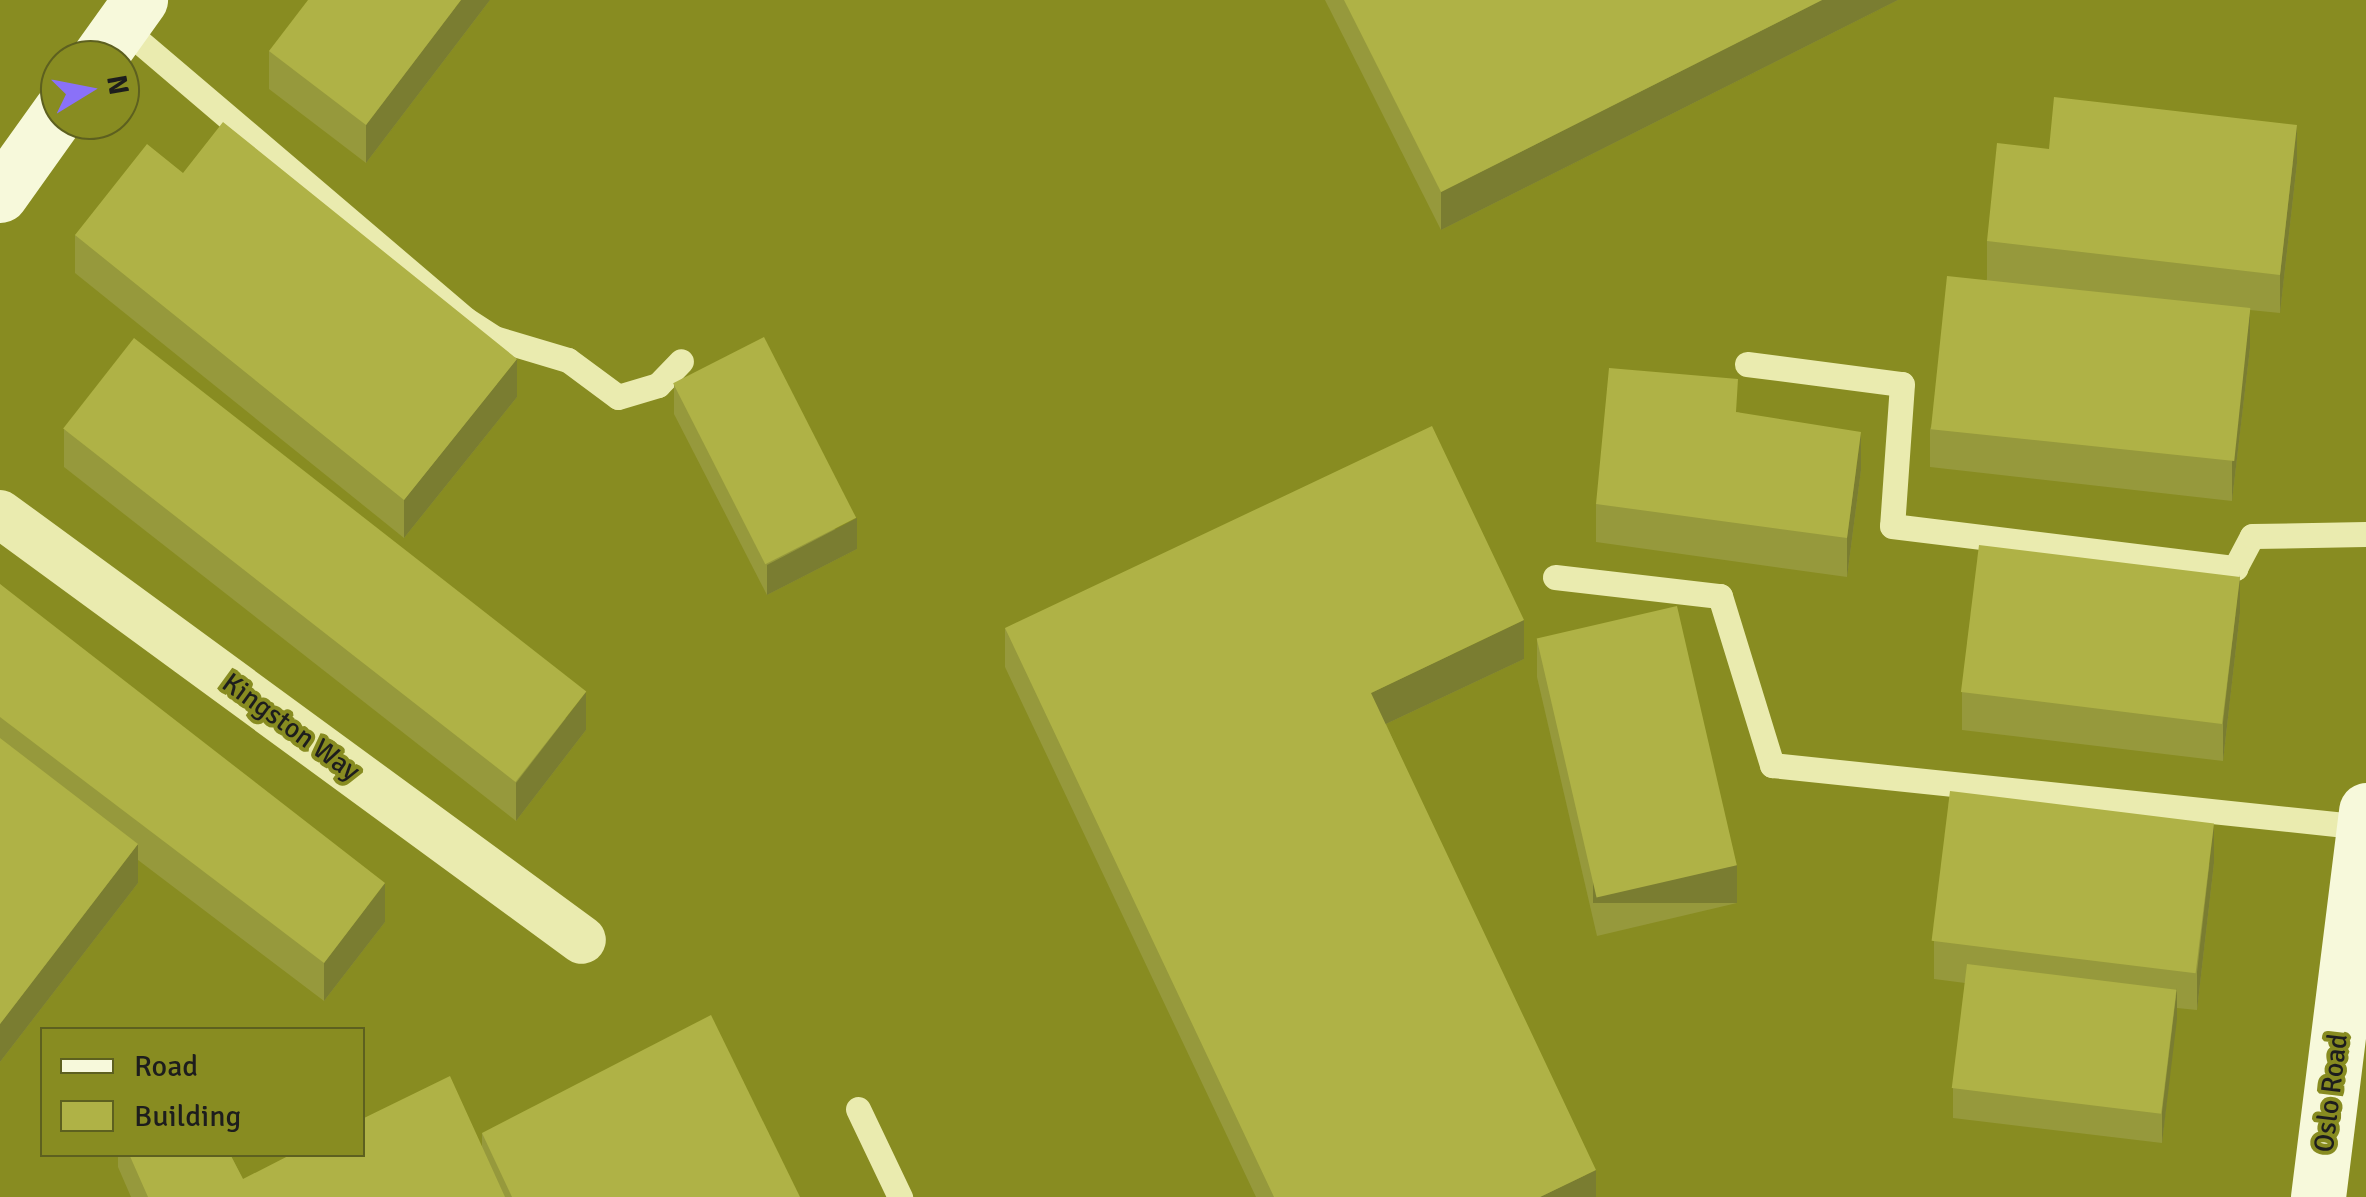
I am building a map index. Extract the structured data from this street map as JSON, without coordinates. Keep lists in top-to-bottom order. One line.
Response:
{"streets":{"street":["Kingston Way","Oslo Road"]},"legend":["Road","Building"],"north":"right"}
